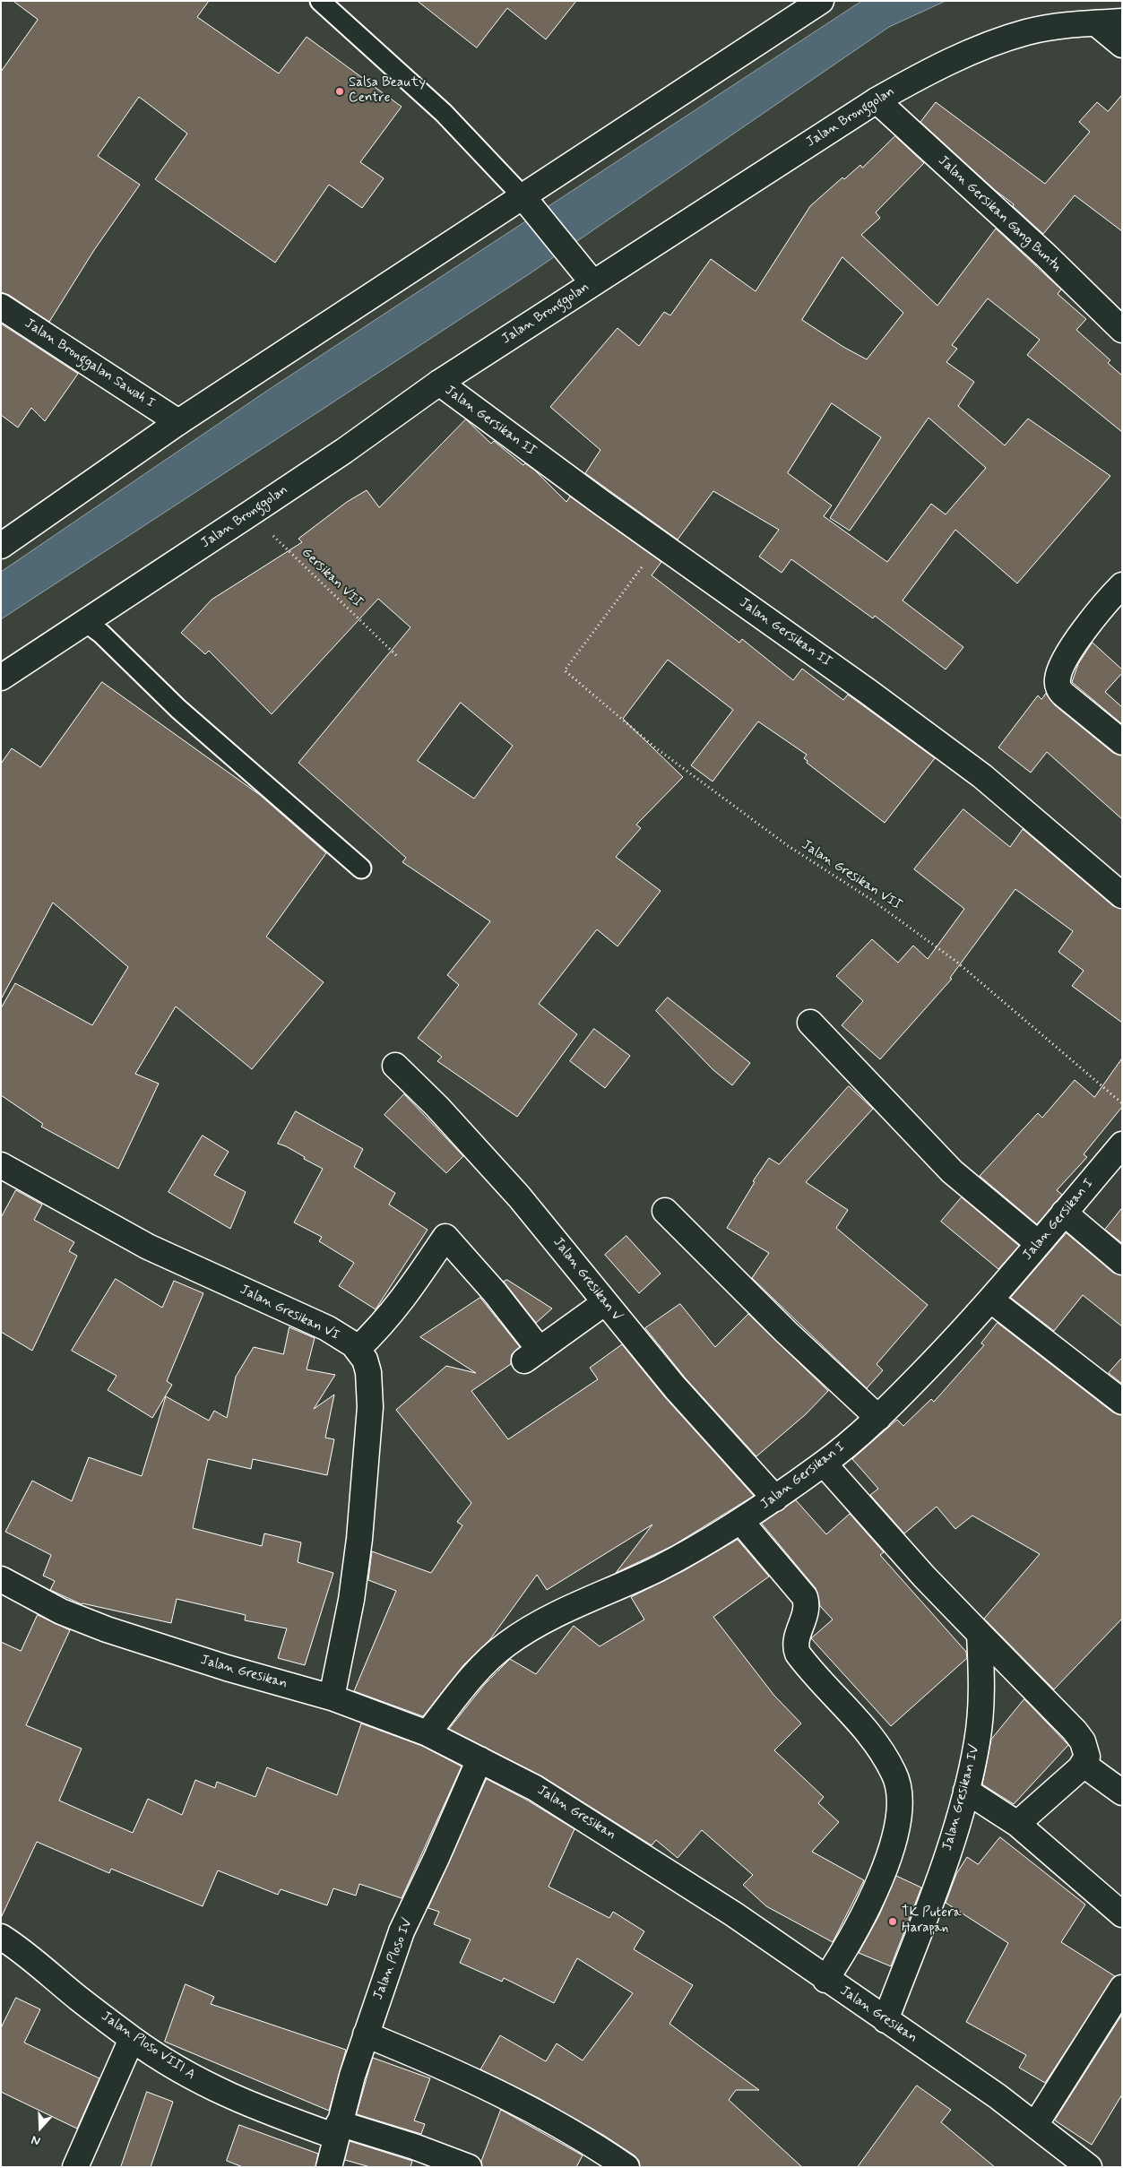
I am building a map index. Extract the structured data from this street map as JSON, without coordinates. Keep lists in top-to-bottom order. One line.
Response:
{"streets":{"street":["Jalan Bronggolan","Jalan Gersikan Gang Buntu","Jalan Bronggalan Sawah I","Jalan Gersikan II","Jalan Gersikan I","Jalan Gresikan V","Jalan Gresikan VI","Jalan Gresikan","Jalan Gresikan IV","Jalan Ploso IV","Jalan Ploso VIII A"],"path":["Gersikan VII","Jalan Gresikan VII"]},"crossings":[["Jalan Bronggolan","Jalan Gersikan Gang Buntu"],["Jalan Bronggolan","Jalan Gersikan II"],["Jalan Bronggolan","Gersikan VII"],["Jalan Gersikan II","Jalan Gresikan VII"],["Jalan Gersikan I","Jalan Gresikan V"],["Jalan Gersikan I","Jalan Gresikan"],["Jalan Gresikan VI","Jalan Gresikan"],["Jalan Gresikan","Jalan Gresikan IV"],["Jalan Gresikan","Jalan Ploso IV"],["Jalan Ploso IV","Jalan Ploso VIII A"]],"places":["Salsa Beauty Centre","TK Putera Harapan"],"north":"bottom"}
